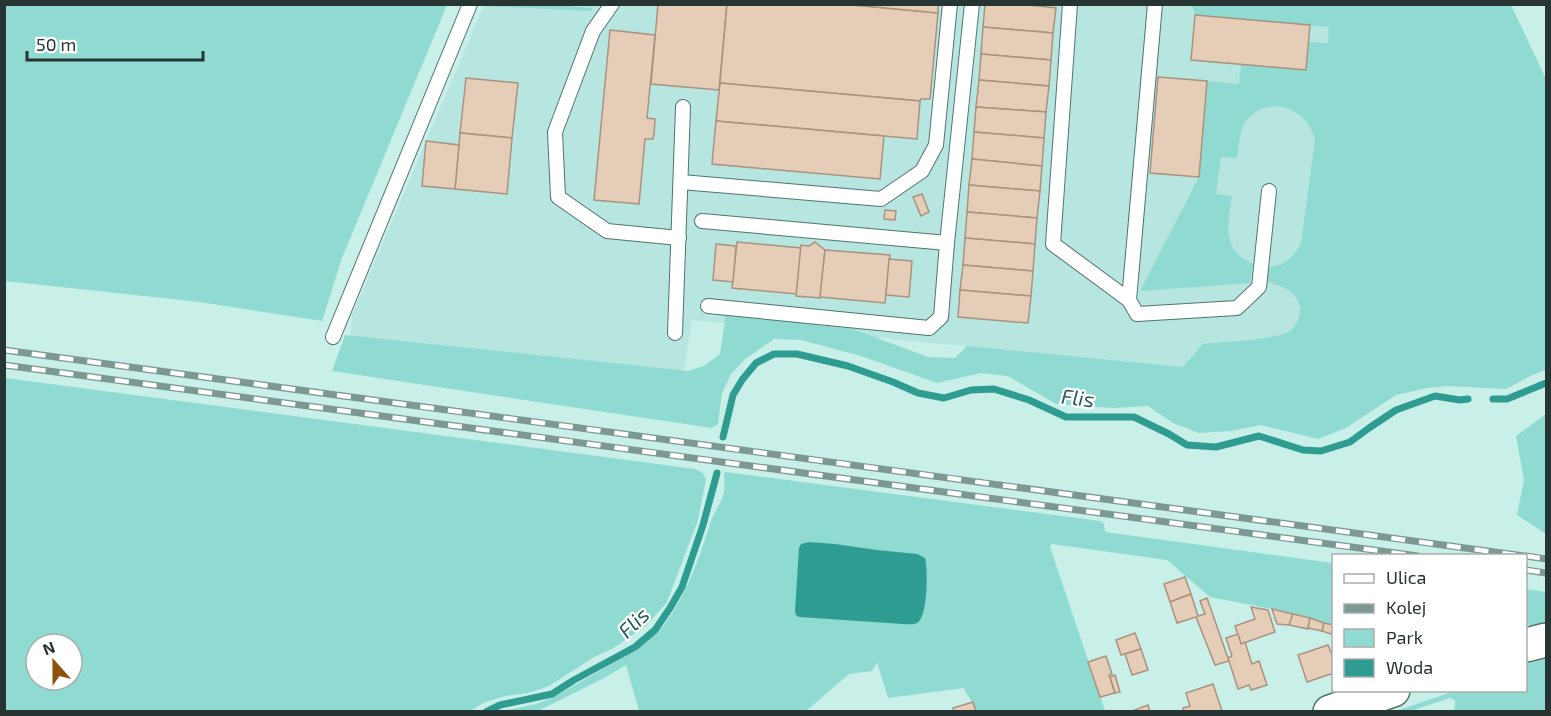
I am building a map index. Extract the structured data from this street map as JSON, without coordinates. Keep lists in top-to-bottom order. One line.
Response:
{"water":["Flis"],"legend":["Ulica","Kolej","Park","Woda"],"scale_bar":"50 m","north":"top"}
